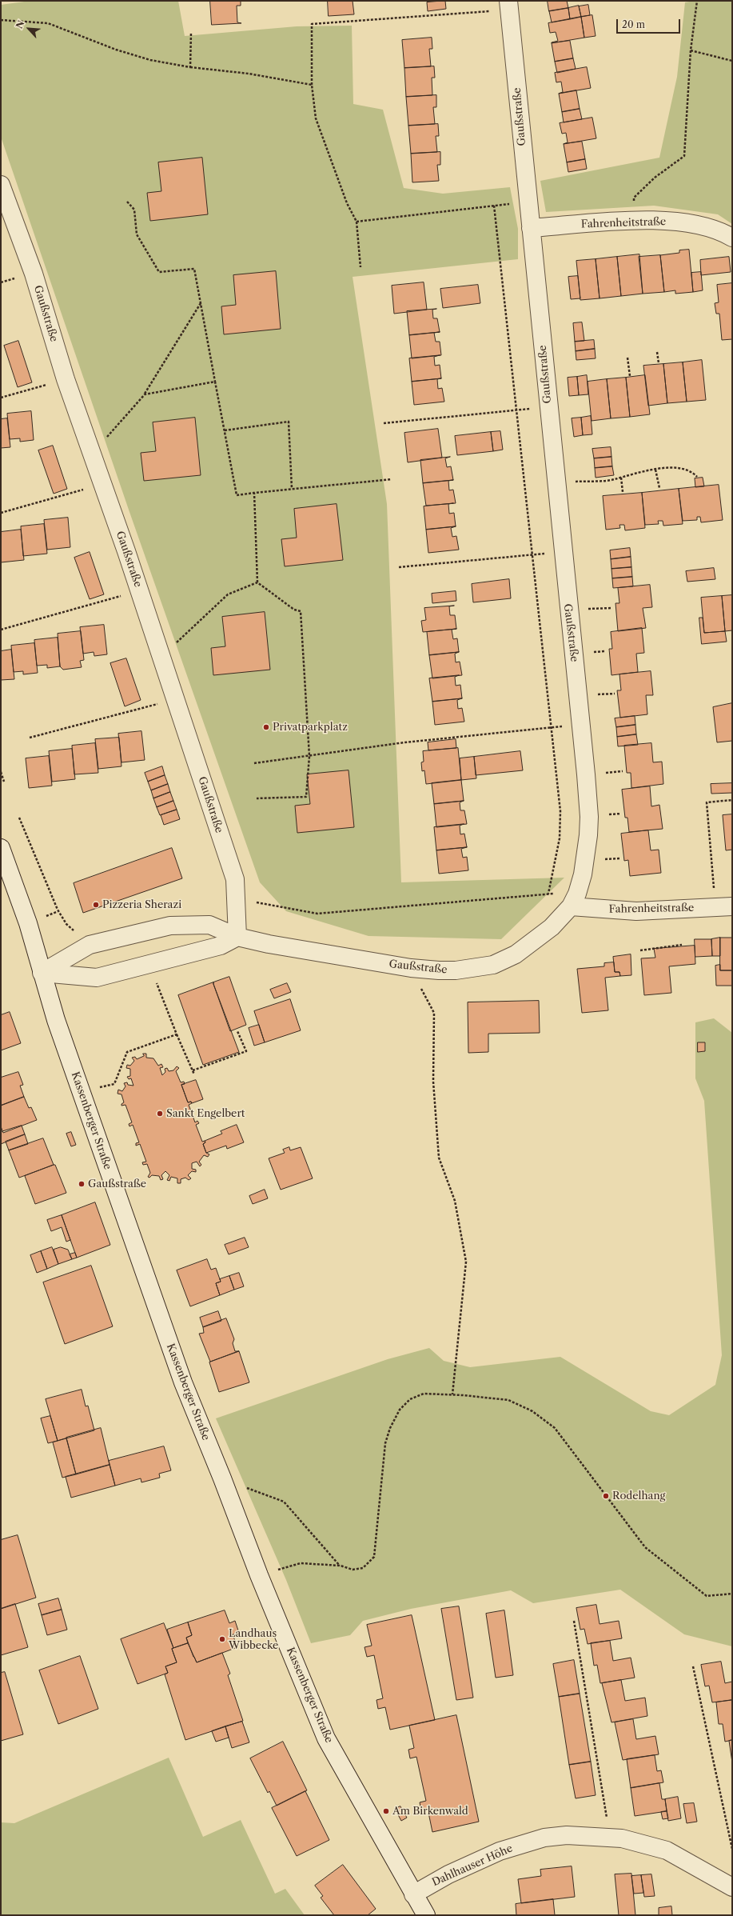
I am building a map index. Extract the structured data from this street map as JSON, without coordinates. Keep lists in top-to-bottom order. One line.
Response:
{"streets":{"street":["Gaußstraße","Fahrenheitstraße","Kassenberger Straße","Dahlhauser Höhe"]},"crossings":[["Gaußstraße","Fahrenheitstraße"],["Gaußstraße","Kassenberger Straße"],["Kassenberger Straße","Dahlhauser Höhe"]],"places":["Privatparkplatz","Pizzeria Sherazi","Sankt Engelbert","Gaußstraße","Rodelhang","Landhaus Wibbecke","Am Birkenwald"],"scale_bar":"20 m","north":"top left"}
